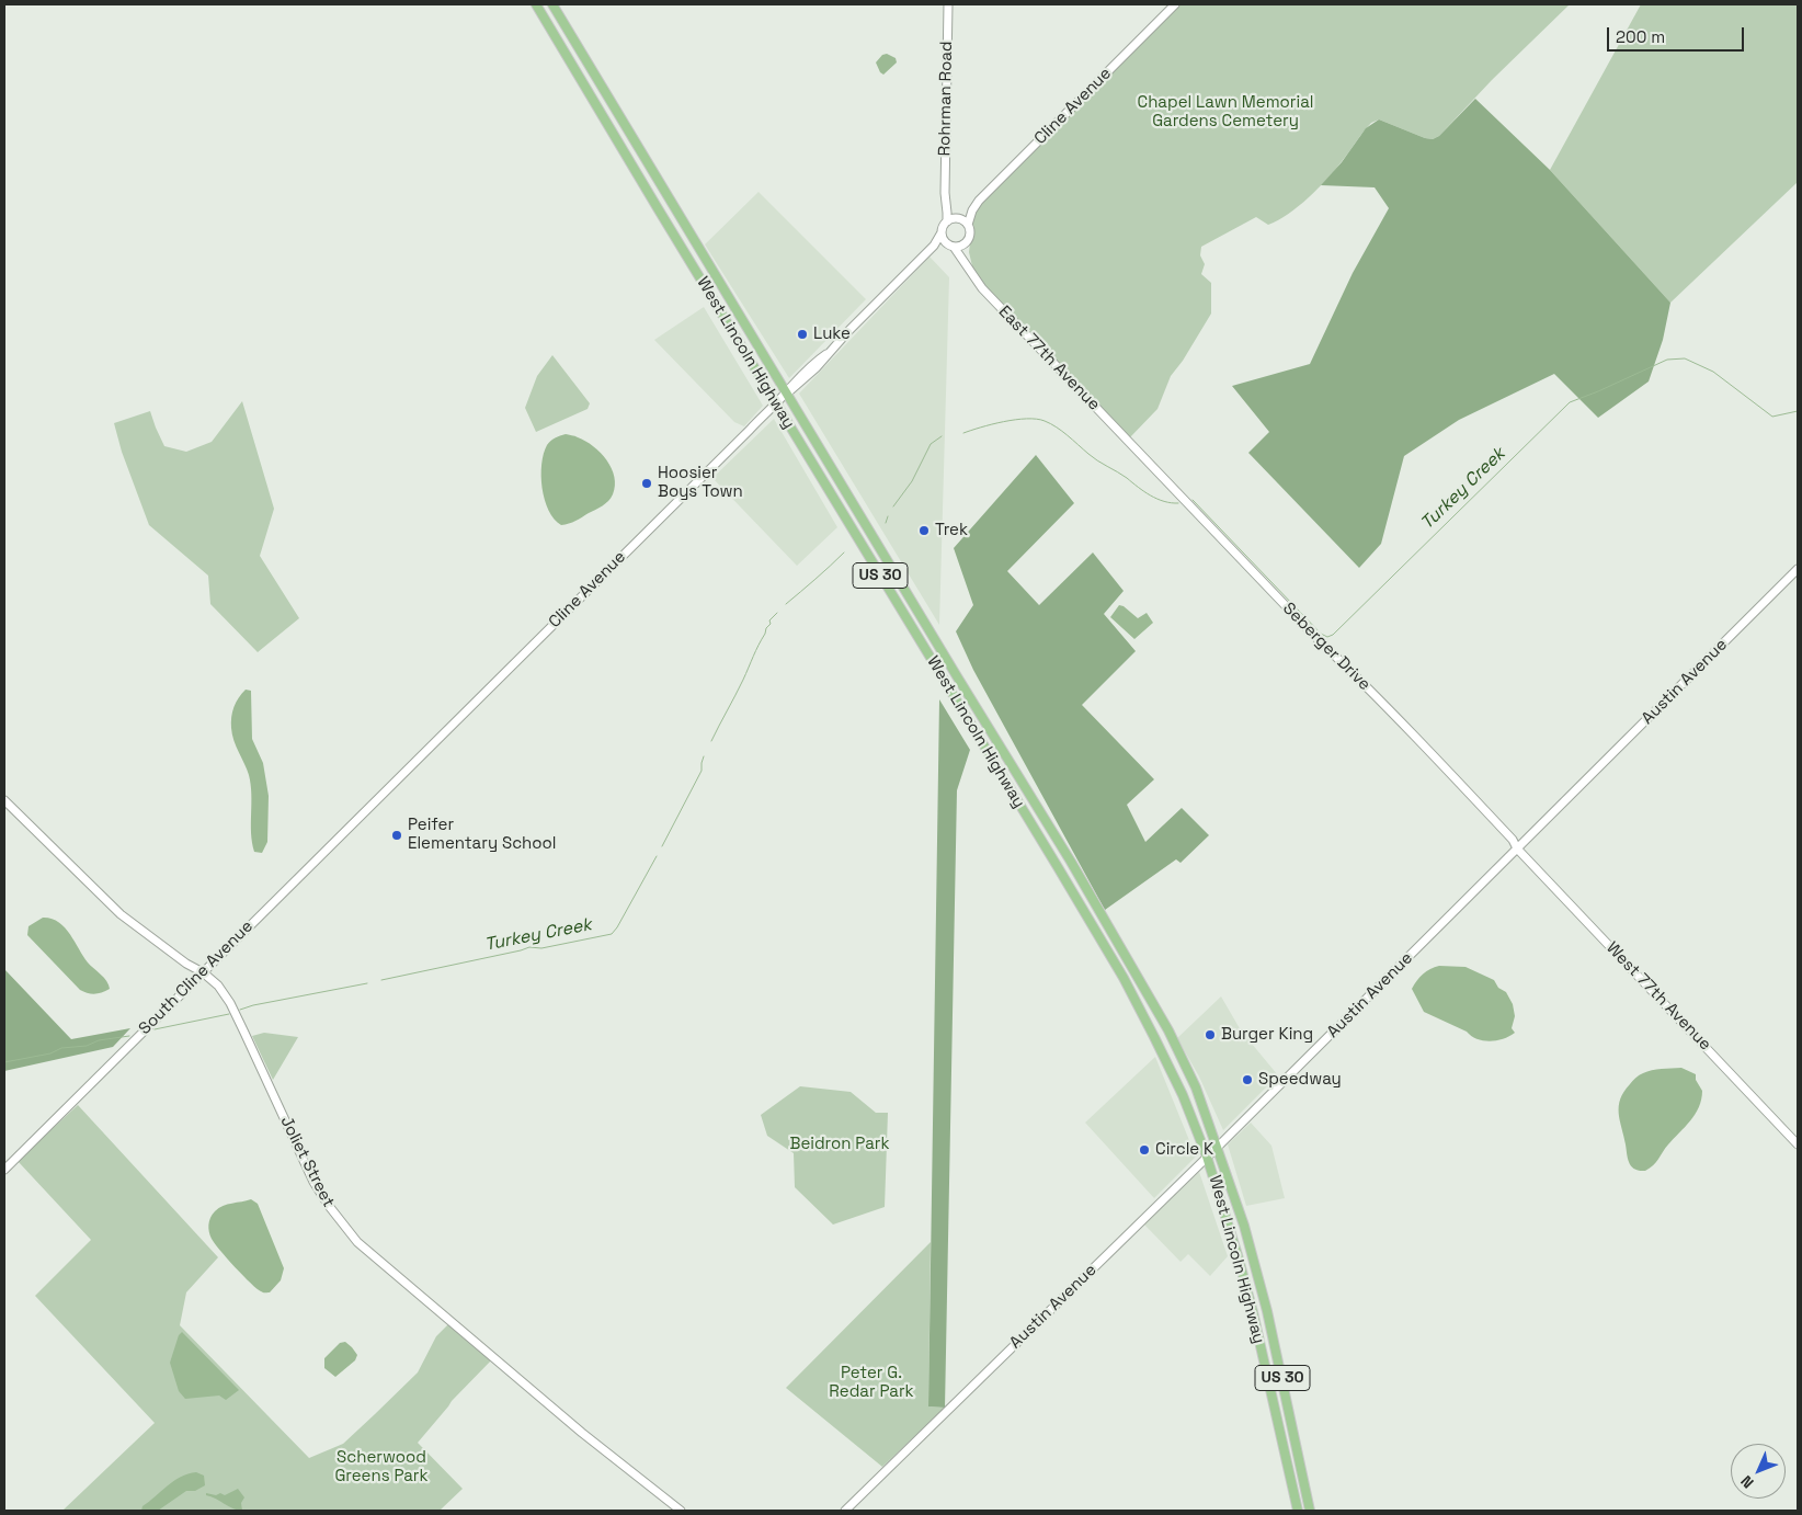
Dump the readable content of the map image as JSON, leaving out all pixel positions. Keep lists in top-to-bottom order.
{
  "streets": {
    "main road": ["West Lincoln Highway", "US 30"],
    "street": [
      "Rohrman Road",
      "Cline Avenue",
      "East 77th Avenue",
      "Seberger Drive",
      "Austin Avenue",
      "South Cline Avenue",
      "West 77th Avenue",
      "Joliet Street"
    ]
  },
  "crossings": [
    ["Rohrman Road", "Cline Avenue"],
    ["Rohrman Road", "East 77th Avenue"],
    ["Cline Avenue", "West Lincoln Highway"],
    ["Cline Avenue", "East 77th Avenue"],
    ["Cline Avenue", "South Cline Avenue"],
    ["West Lincoln Highway", "Austin Avenue"],
    ["East 77th Avenue", "Seberger Drive"],
    ["Seberger Drive", "Austin Avenue"],
    ["Seberger Drive", "West 77th Avenue"],
    ["Austin Avenue", "West 77th Avenue"],
    ["South Cline Avenue", "Joliet Street"]
  ],
  "water": ["Turkey Creek"],
  "parks": [
    "Chapel Lawn Memorial Gardens Cemetery",
    "Beidron Park",
    "Peter G. Redar Park",
    "Scherwood Greens Park"
  ],
  "places": [
    "Luke",
    "Hoosier Boys Town",
    "Trek",
    "Peifer Elementary School",
    "Burger King",
    "Speedway",
    "Circle K"
  ],
  "scale_bar": "200 m",
  "north": "bottom left"
}
